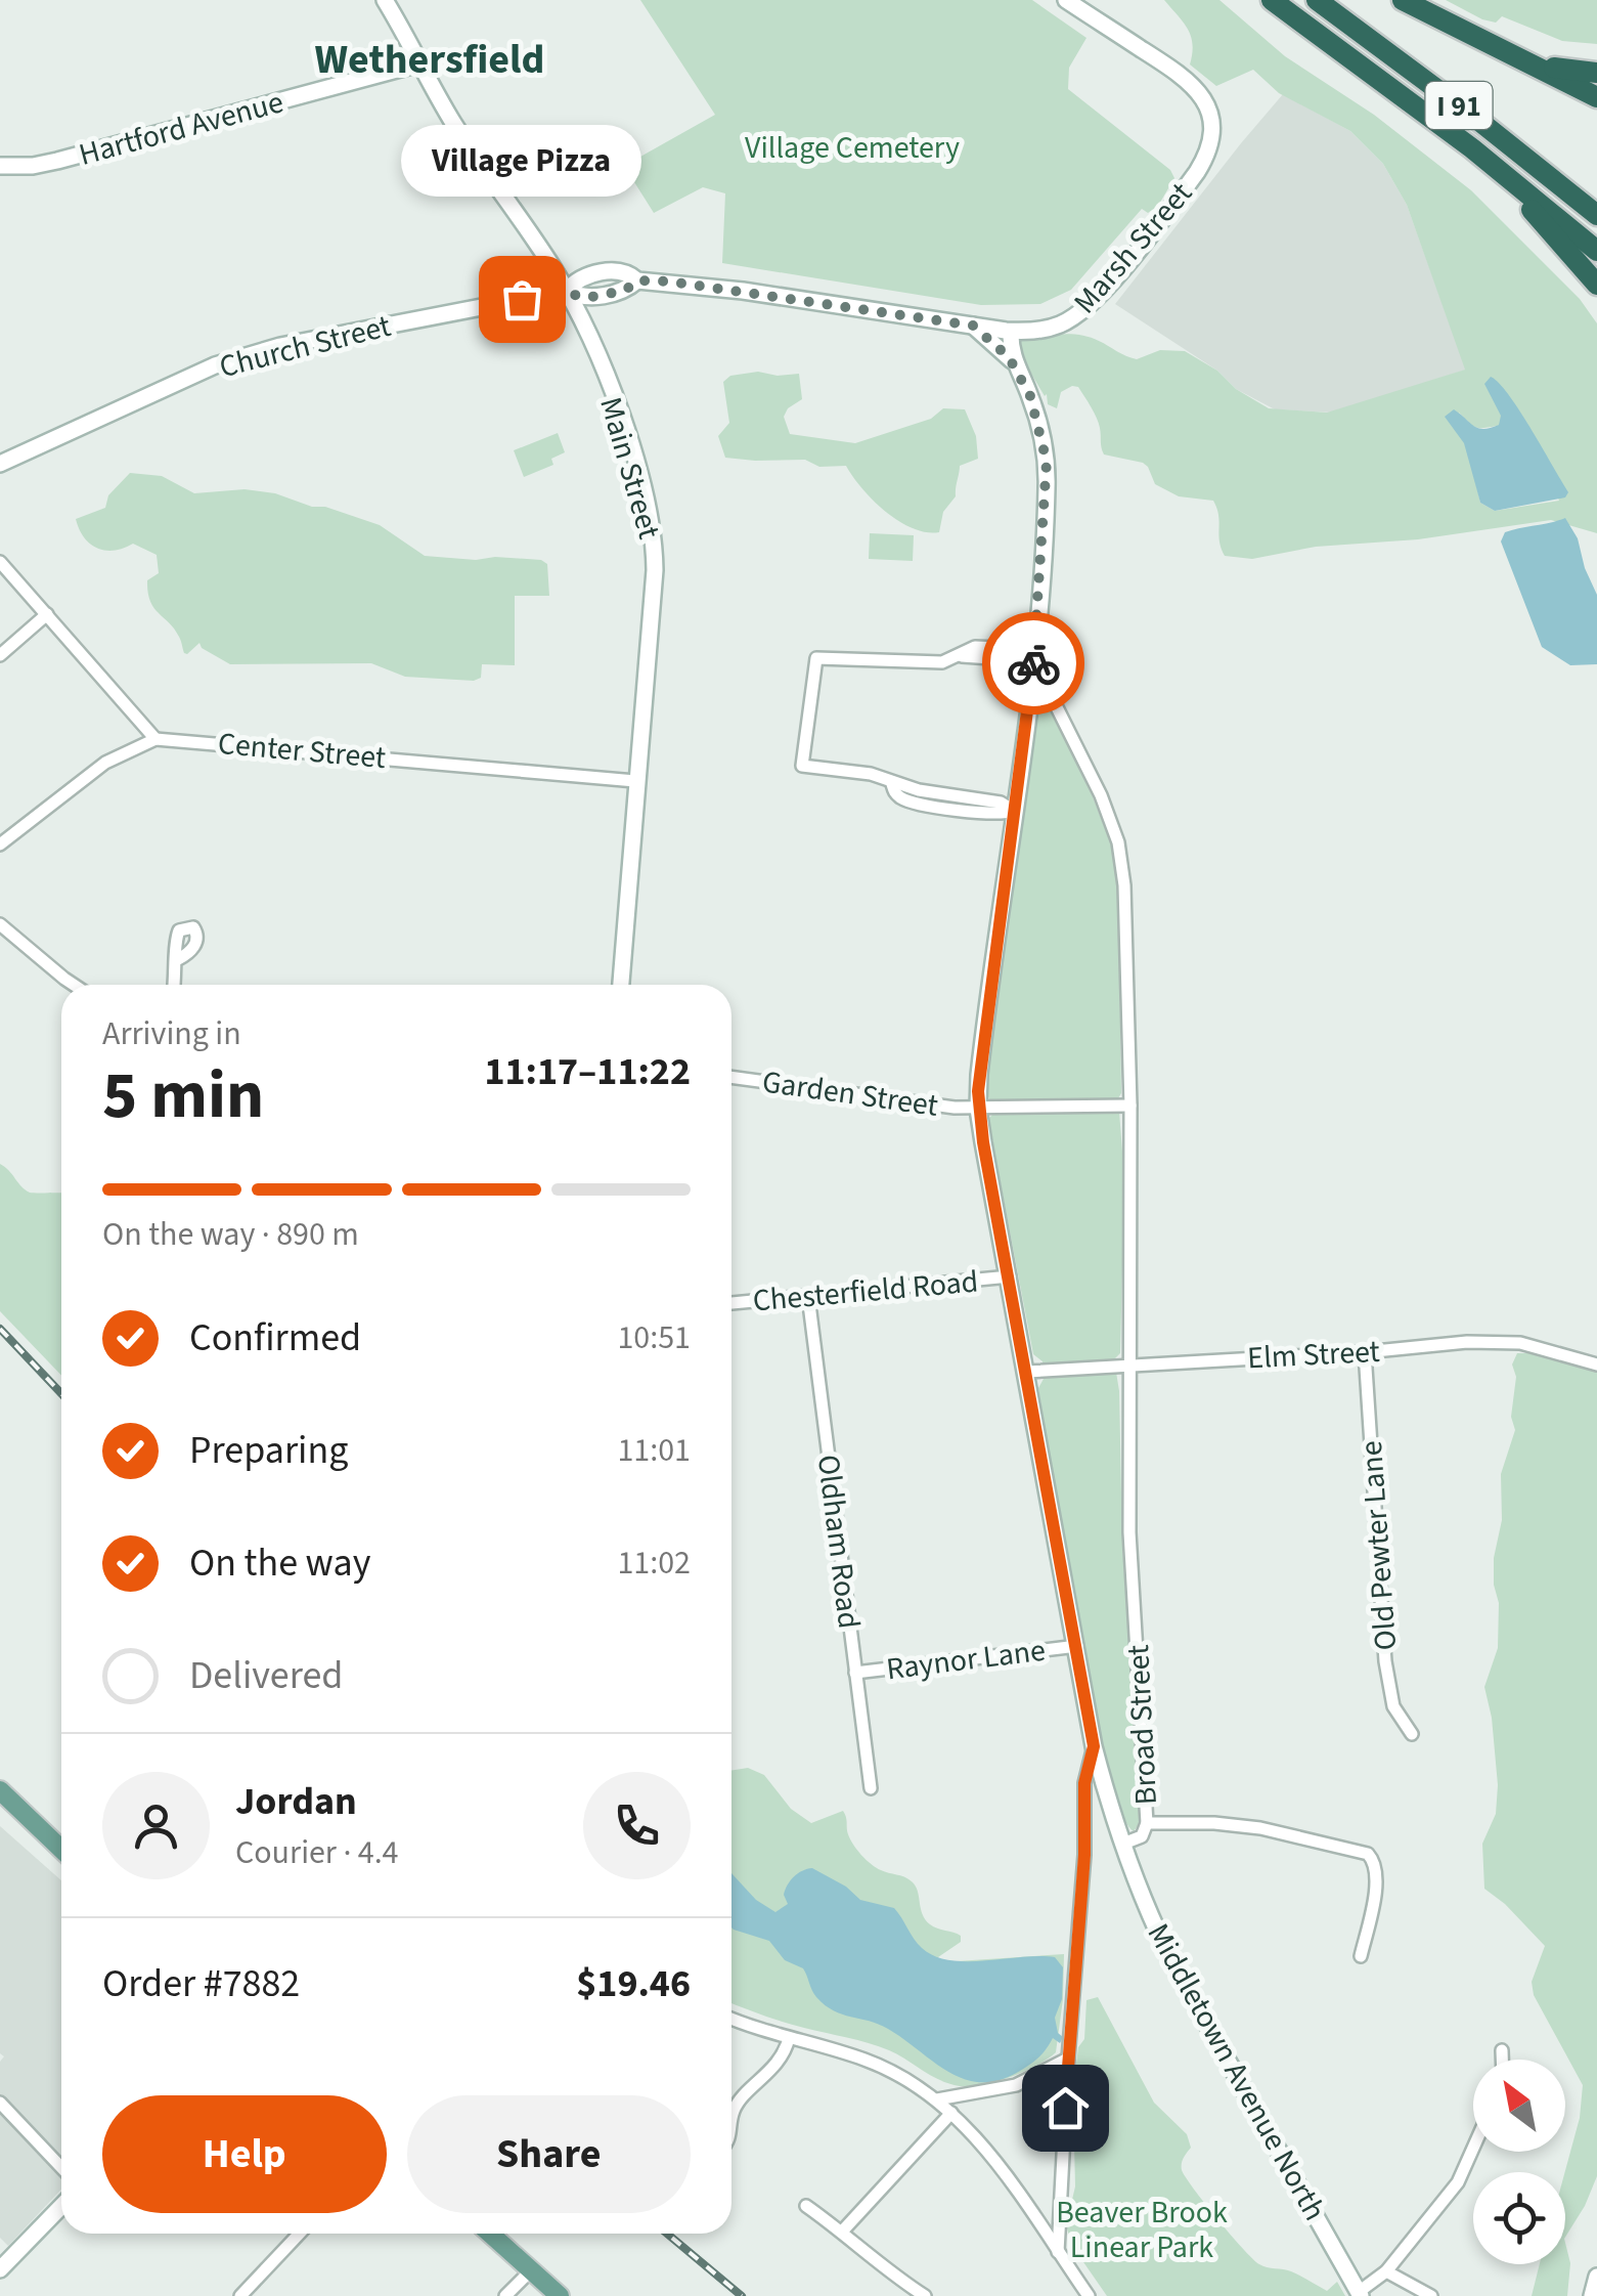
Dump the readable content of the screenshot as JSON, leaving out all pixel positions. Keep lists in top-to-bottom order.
{
  "streets": {
    "highway": ["I 91"],
    "street": [
      "Hartford Avenue",
      "Marsh Street",
      "Church Street",
      "Main Street",
      "Center Street",
      "Garden Street",
      "Chesterfield Road",
      "Elm Street",
      "Oldham Road",
      "Old Pewter Lane",
      "Raynor Lane",
      "Broad Street",
      "Middletown Avenue North"
    ]
  },
  "crossings": [
    ["Hartford Avenue", "Main Street"],
    ["Marsh Street", "Church Street"],
    ["Marsh Street", "Main Street"],
    ["Marsh Street", "Broad Street"],
    ["Church Street", "Main Street"],
    ["Main Street", "Center Street"],
    ["Garden Street", "Broad Street"],
    ["Chesterfield Road", "Oldham Road"],
    ["Chesterfield Road", "Broad Street"],
    ["Elm Street", "Old Pewter Lane"],
    ["Elm Street", "Broad Street"],
    ["Oldham Road", "Raynor Lane"],
    ["Raynor Lane", "Broad Street"],
    ["Broad Street", "Middletown Avenue North"]
  ],
  "districts": ["Wethersfield"],
  "parks": ["Village Cemetery", "Beaver Brook Linear Park"],
  "places": ["Village Pizza"],
  "north": "top left",
  "page": {
    "bubble": "Village Pizza",
    "heading": ["5 min", "Arriving in", "11:17–11:22"],
    "panel": [
      "Jordan",
      "Courier · 4.4",
      "Order #7882",
      "$19.46"
    ],
    "bar": "On the way · 890 m",
    "list": [
      ["Confirmed", "10:51"],
      ["Preparing", "11:01"],
      ["On the way", "11:02"],
      "Delivered"
    ],
    "buttons": ["Help", "Share"]
  }
}
